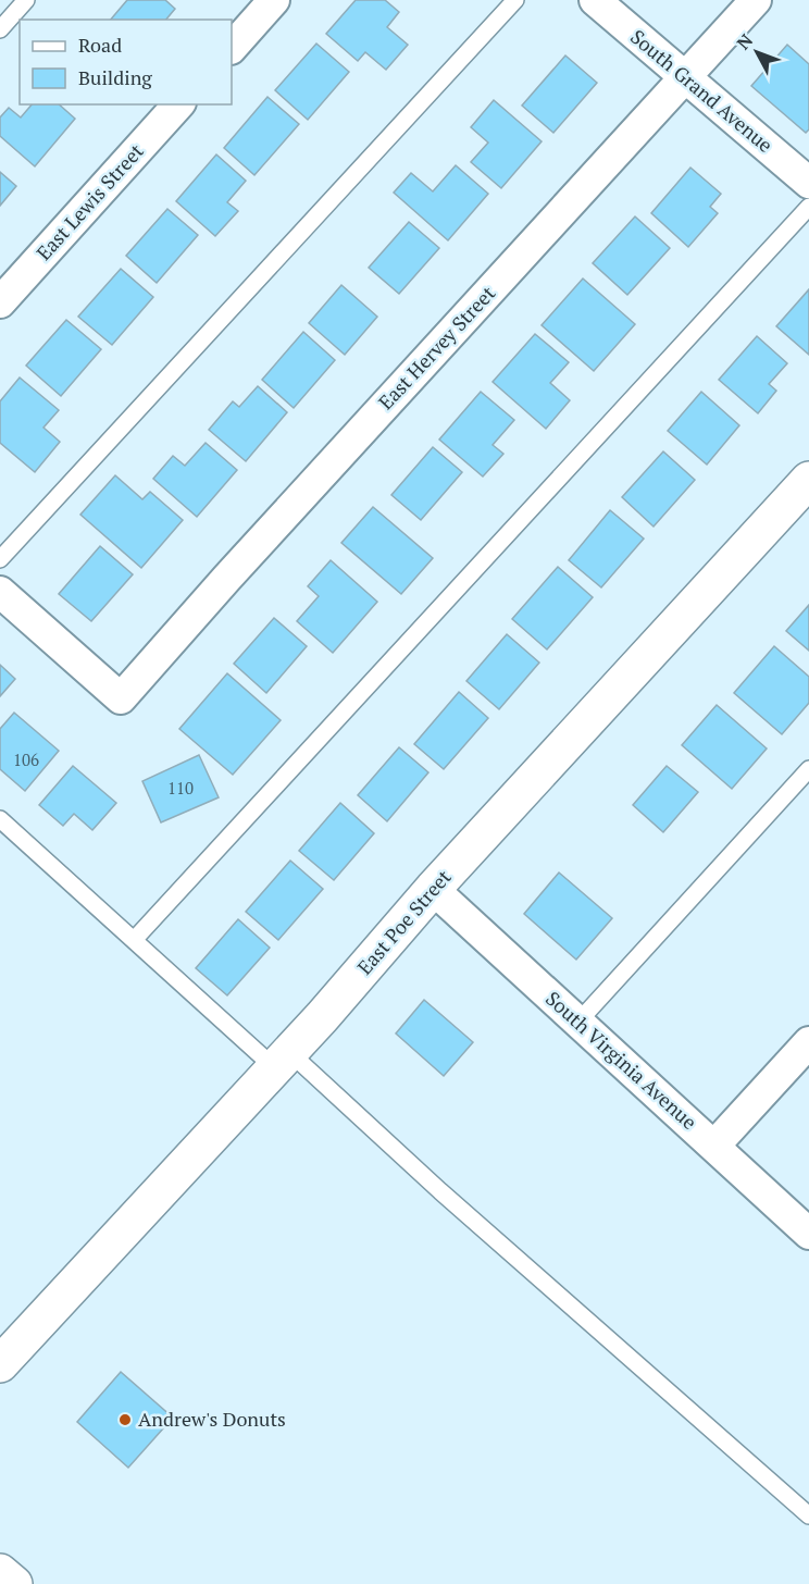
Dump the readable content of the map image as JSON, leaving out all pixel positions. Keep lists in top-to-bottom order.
{
  "streets": {
    "street": [
      "South Grand Avenue",
      "East Lewis Street",
      "East Hervey Street",
      "East Poe Street",
      "South Virginia Avenue"
    ]
  },
  "crossings": [
    ["South Grand Avenue", "East Hervey Street"],
    ["East Poe Street", "South Virginia Avenue"]
  ],
  "places": ["Andrew's Donuts"],
  "house_numbers": ["106", "110"],
  "legend": ["Road", "Building"],
  "north": "top left"
}
